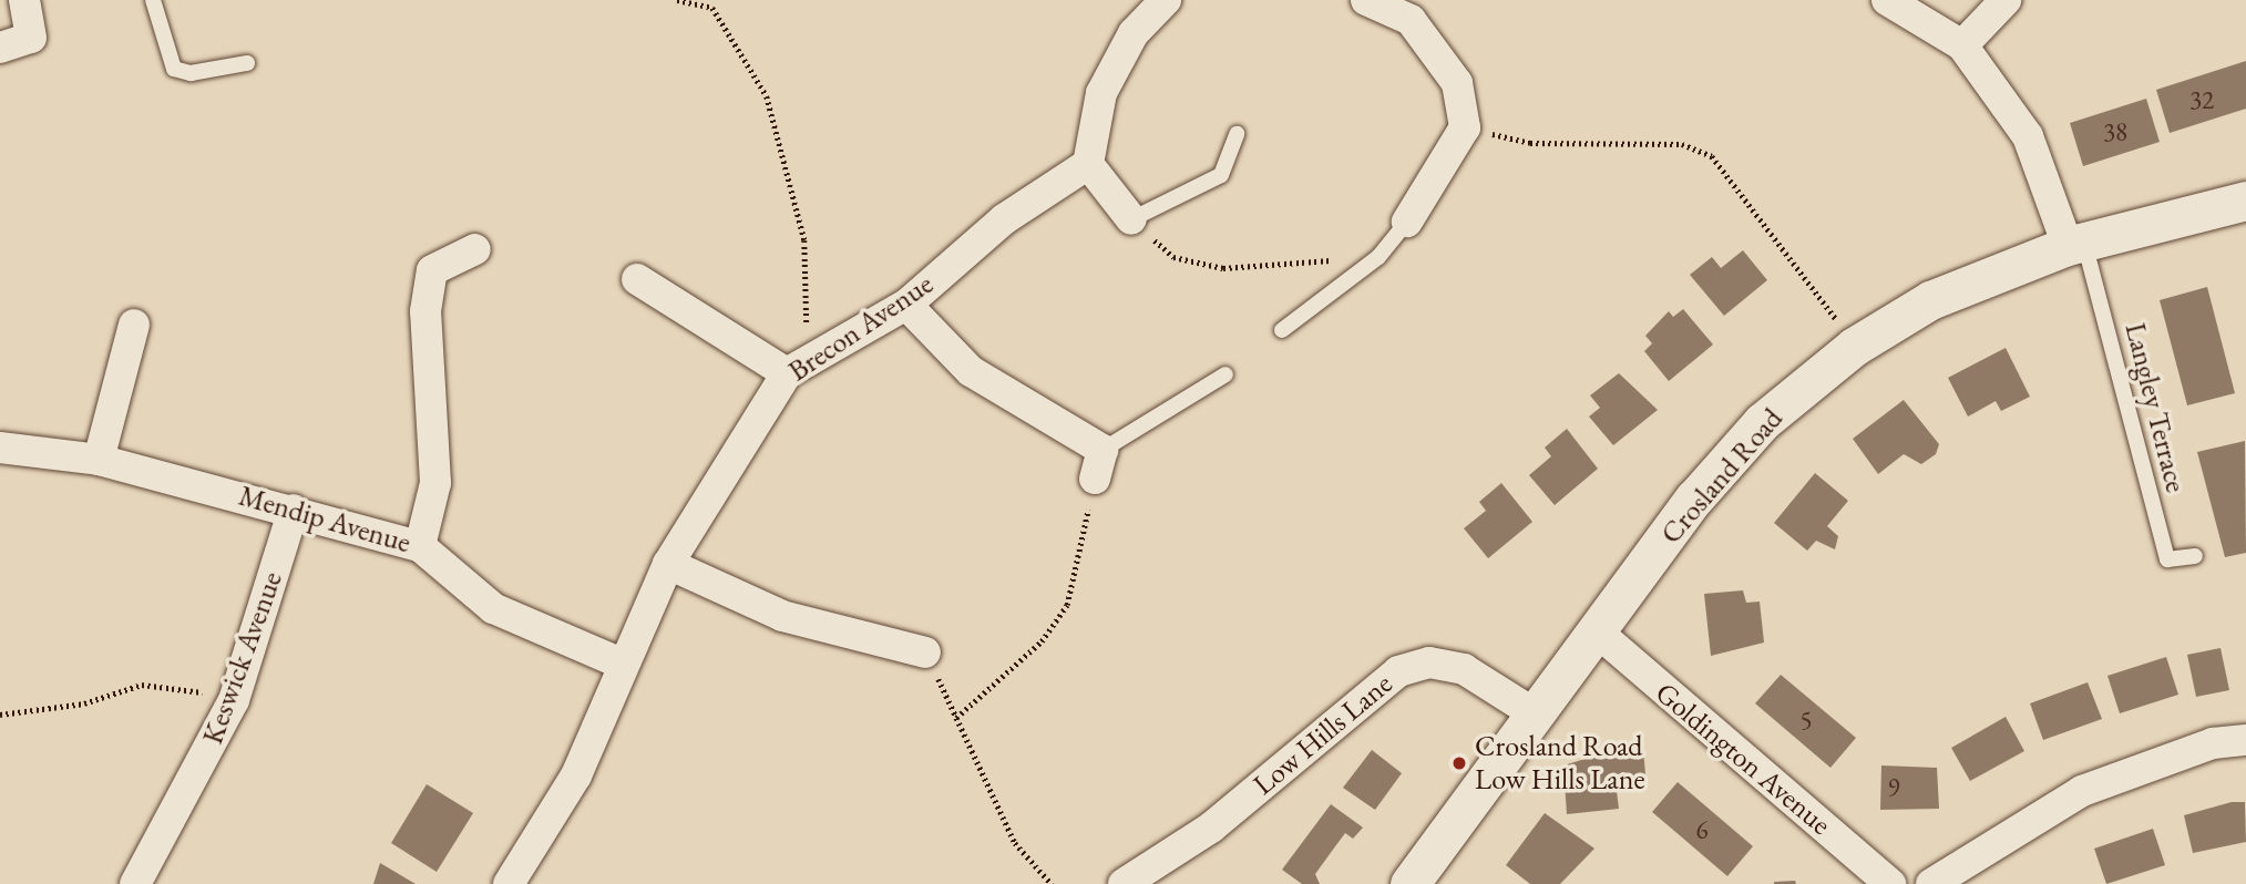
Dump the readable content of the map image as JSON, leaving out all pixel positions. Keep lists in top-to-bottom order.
{
  "streets": {
    "street": [
      "Brecon Avenue",
      "Crosland Road",
      "Mendip Avenue",
      "Keswick Avenue",
      "Low Hills Lane",
      "Goldington Avenue"
    ],
    "lane": ["Langley Terrace"]
  },
  "crossings": [
    ["Brecon Avenue", "Mendip Avenue"],
    ["Langley Terrace", "Crosland Road"],
    ["Crosland Road", "Low Hills Lane"],
    ["Crosland Road", "Goldington Avenue"],
    ["Mendip Avenue", "Keswick Avenue"]
  ],
  "places": ["Crosland Road Low Hills Lane"],
  "house_numbers": [
    "32",
    "38",
    "5",
    "9",
    "6"
  ]
}
